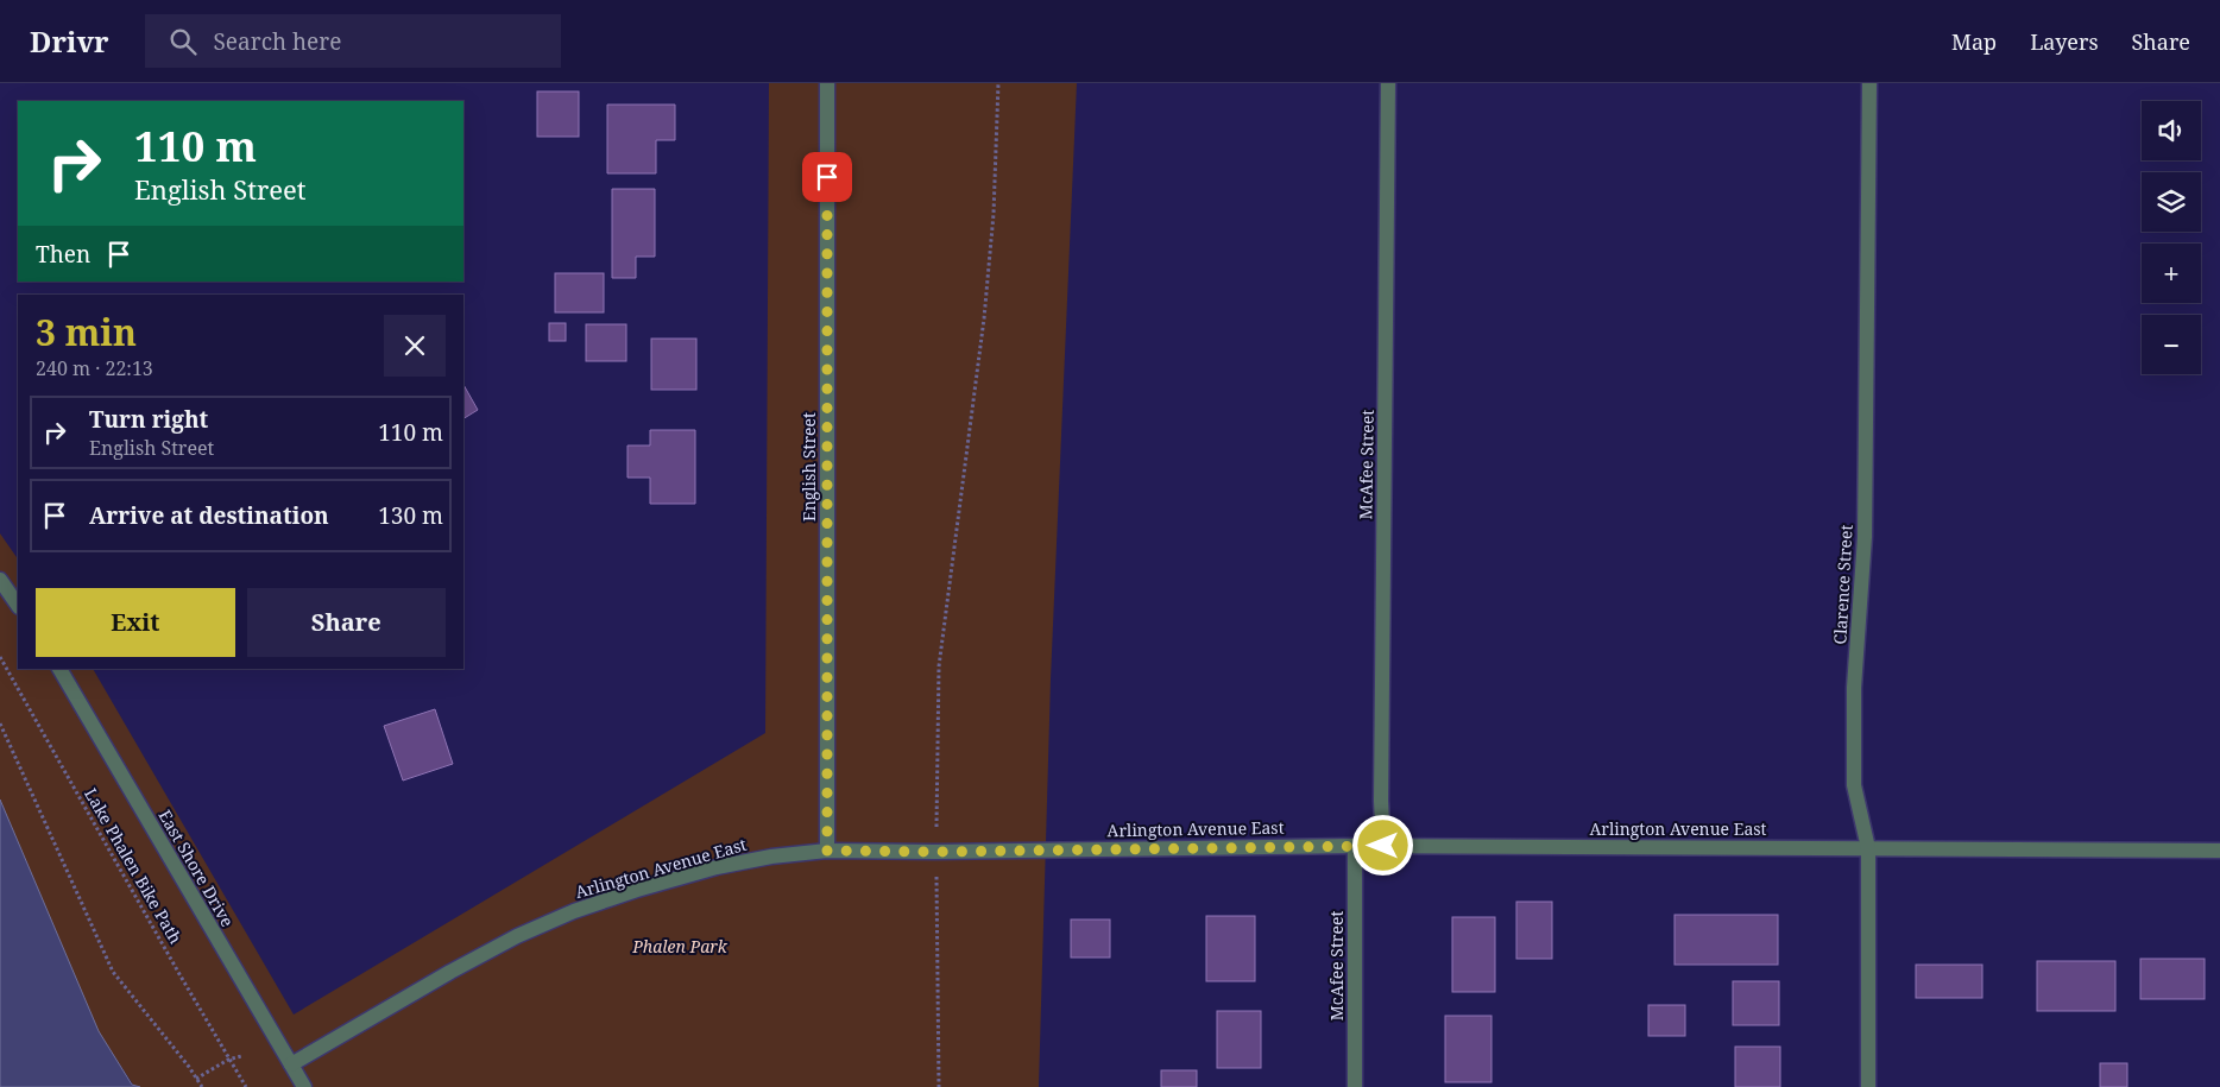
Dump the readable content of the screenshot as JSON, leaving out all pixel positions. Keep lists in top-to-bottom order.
{
  "streets": {
    "street": [
      "McAfee Street",
      "English Street",
      "Clarence Street",
      "Arlington Avenue East",
      "East Shore Drive"
    ],
    "path": ["Lake Phalen Bike Path"]
  },
  "crossings": [
    ["McAfee Street", "Arlington Avenue East"],
    ["English Street", "Arlington Avenue East"],
    ["Clarence Street", "Arlington Avenue East"],
    ["Arlington Avenue East", "East Shore Drive"]
  ],
  "parks": ["Phalen Park"],
  "page": {
    "header": "Drivr",
    "search": "Search here",
    "nav": ["Map", "Layers", "Share"],
    "map_buttons": ["+", "−"],
    "turn": ["110 m", "English Street"],
    "then": "Then",
    "heading": ["3 min", "240 m · 22:13"],
    "list": [
      {
        "name": "Turn right",
        "note": "English Street",
        "value": "110 m"
      },
      {
        "name": "Arrive at destination",
        "value": "130 m"
      }
    ],
    "buttons": ["Exit", "Share"]
  }
}
